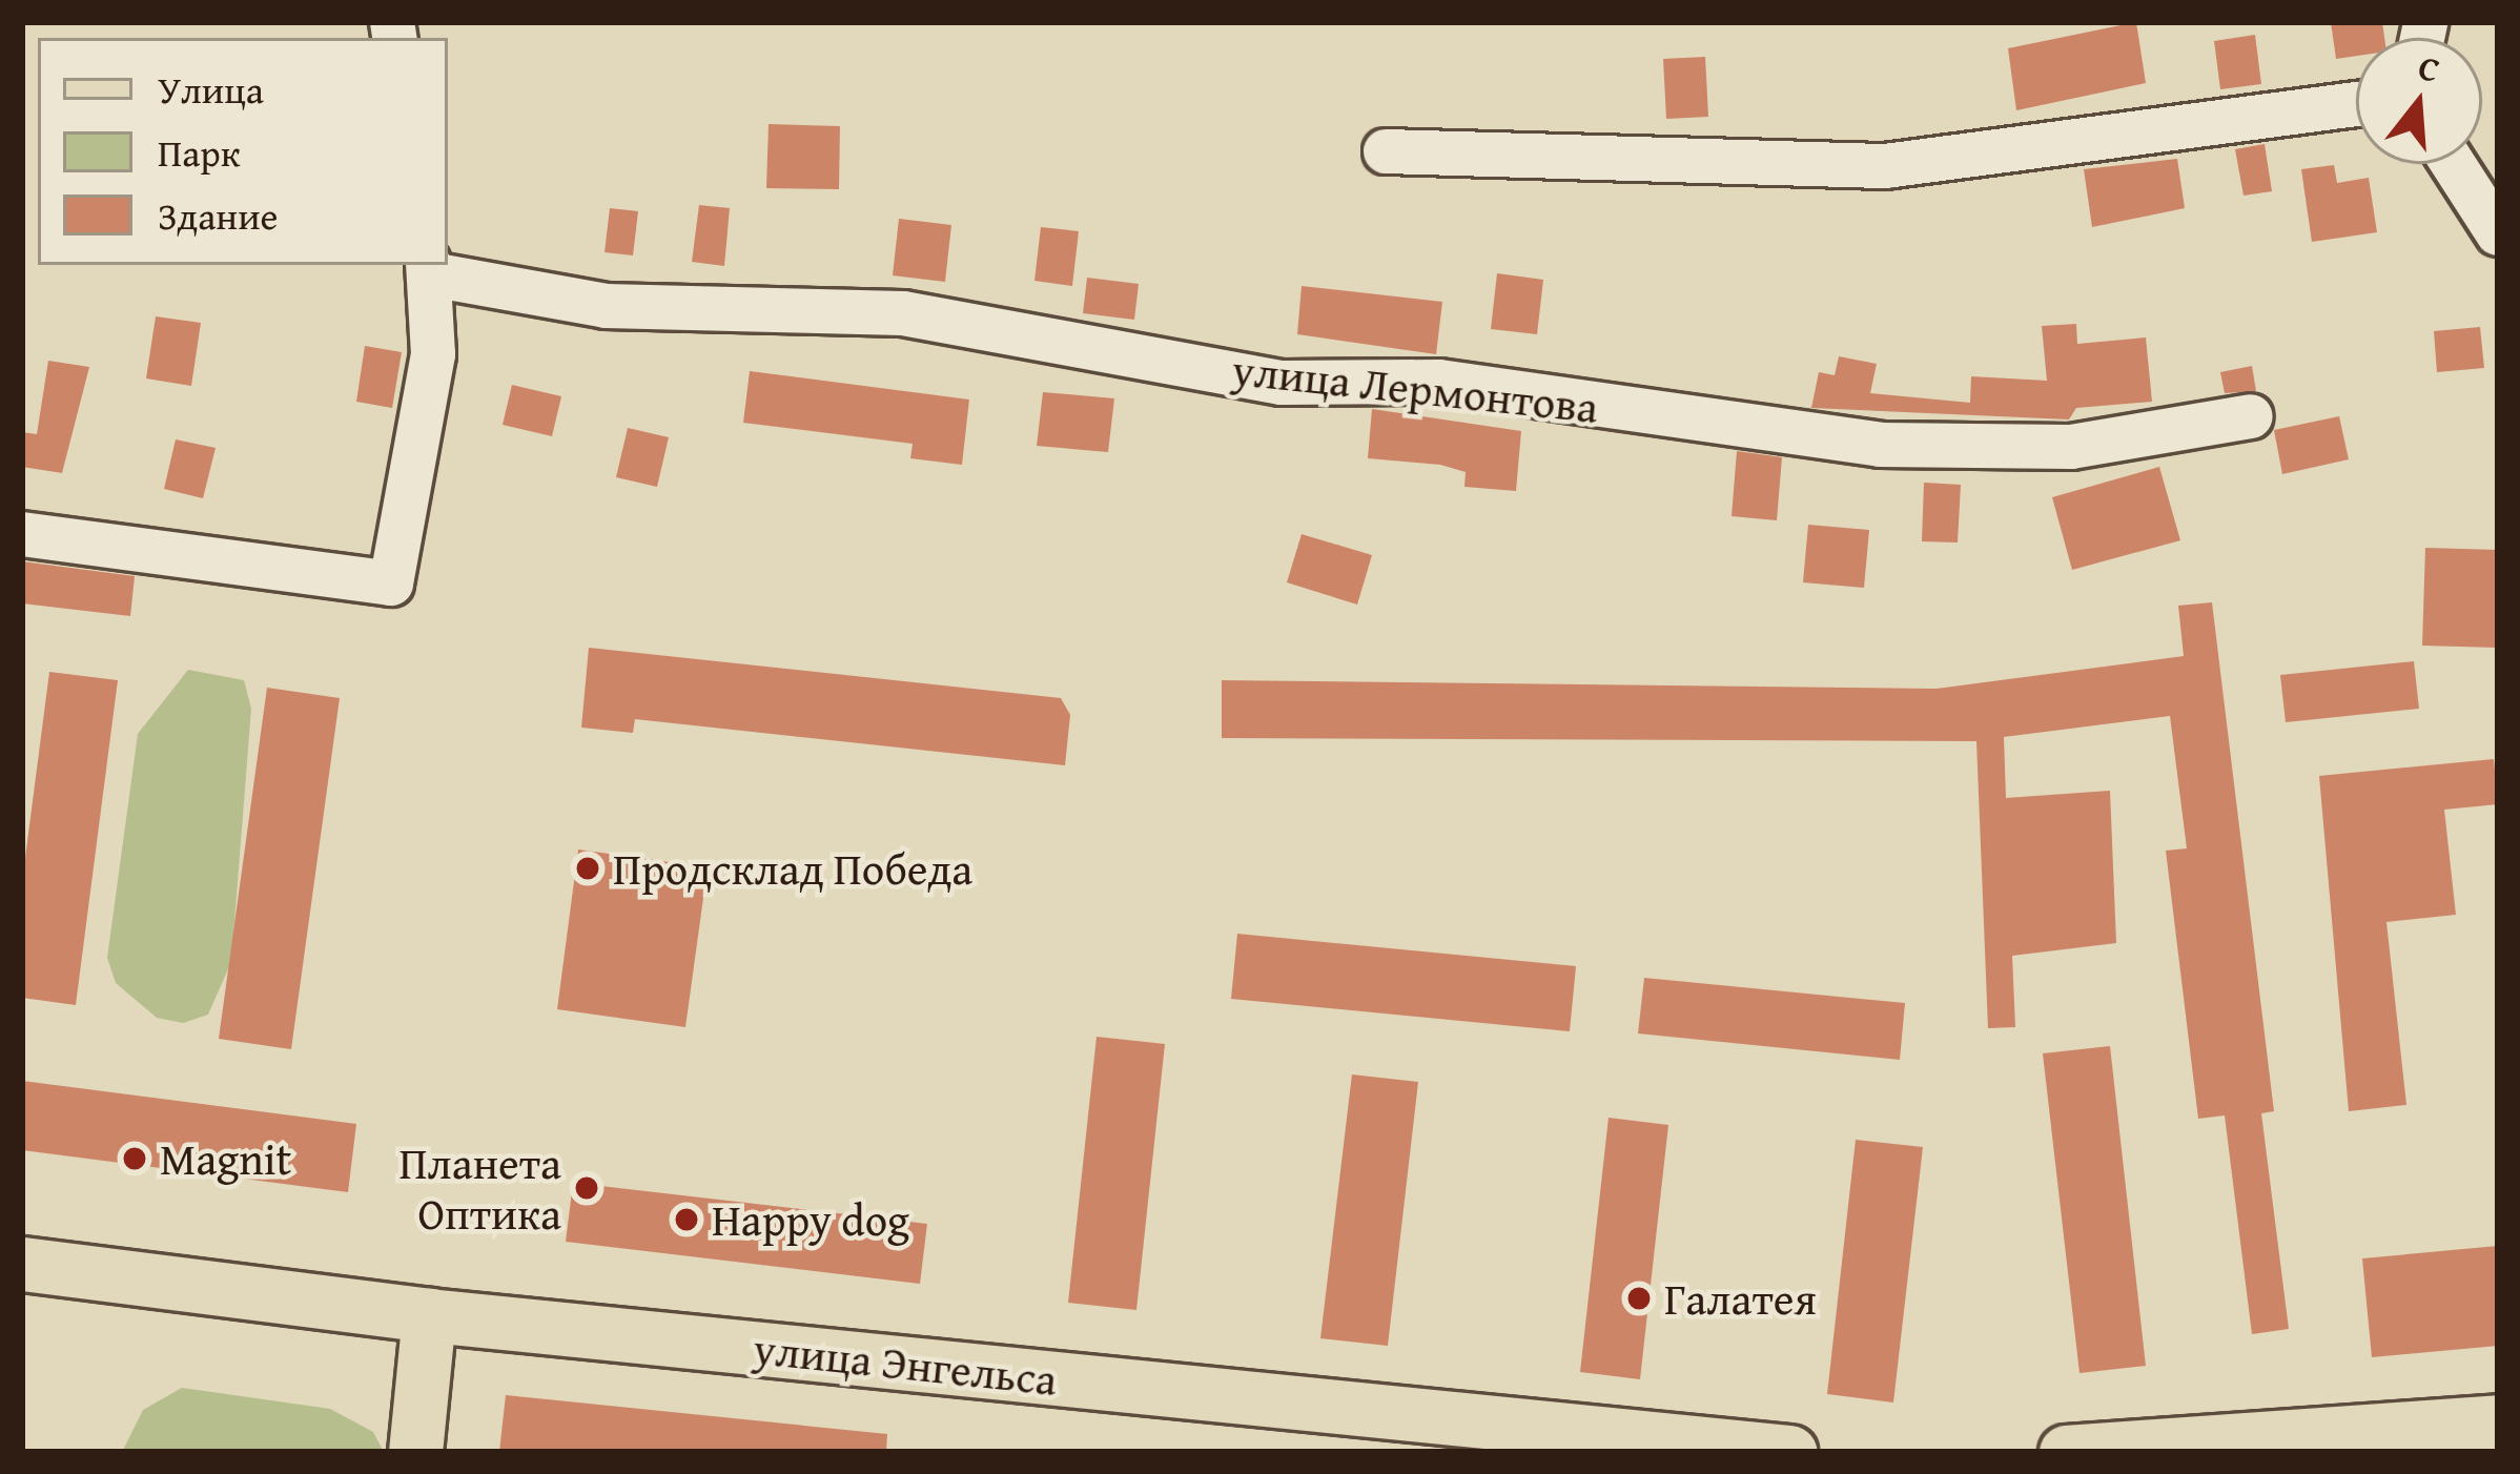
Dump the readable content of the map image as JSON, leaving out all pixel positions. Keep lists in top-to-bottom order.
{
  "streets": {
    "main road": ["улица Энгельса"],
    "street": ["улица Лермонтова"]
  },
  "places": [
    "Продсклад Победа",
    "Magnit",
    "Планета Оптика",
    "Happy dog",
    "Галатея"
  ],
  "legend": ["Улица", "Парк", "Здание"],
  "north": "top"
}
